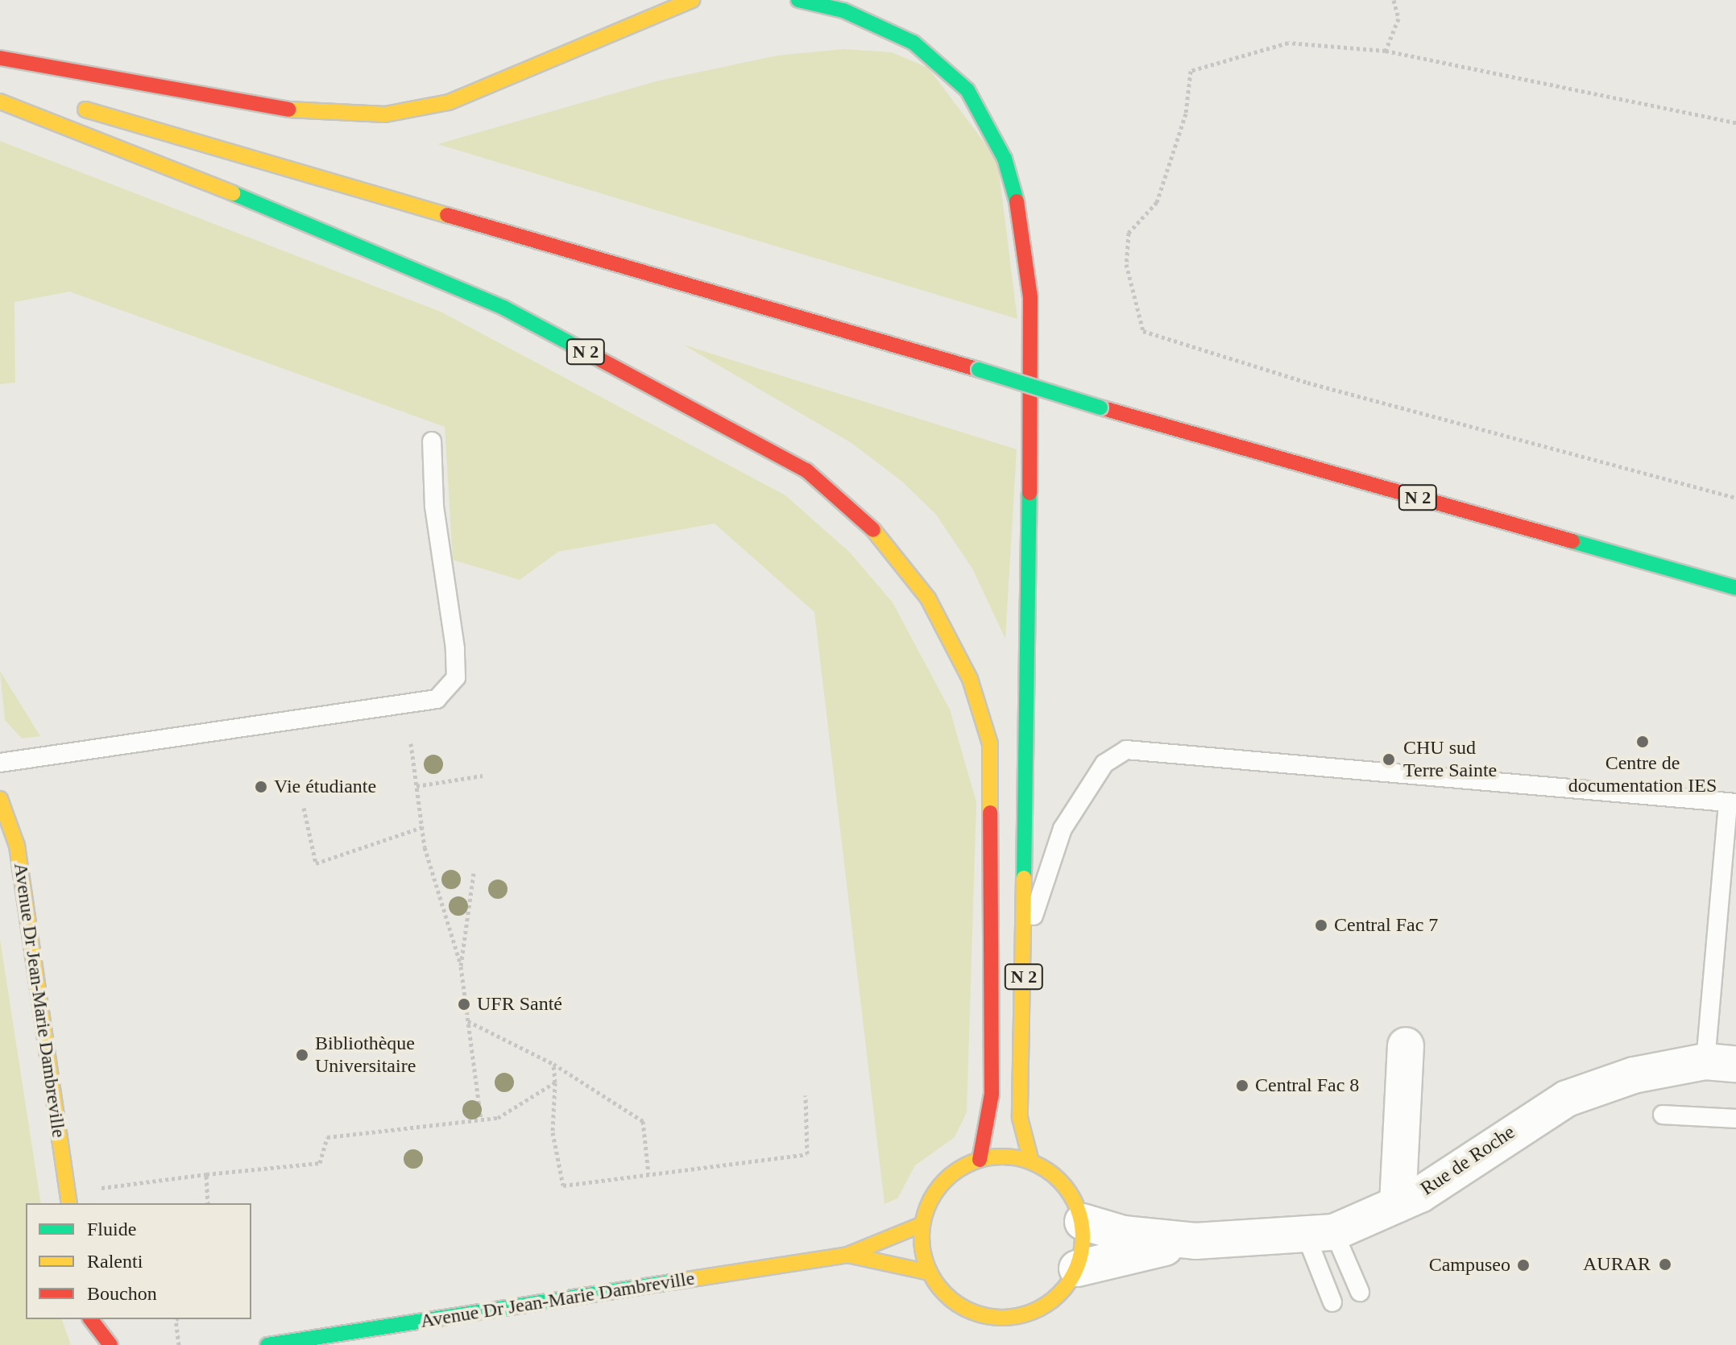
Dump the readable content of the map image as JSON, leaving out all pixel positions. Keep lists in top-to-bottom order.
{
  "streets": {
    "main road": ["N 2", "Avenue Dr Jean-Marie Dambreville"],
    "street": ["Rue de Roche"]
  },
  "crossings": [
    ["N 2", "Avenue Dr Jean-Marie Dambreville"],
    ["N 2", "Rue de Roche"],
    ["Avenue Dr Jean-Marie Dambreville", "Rue de Roche"]
  ],
  "places": [
    "Centre de documentation IES",
    "CHU sud Terre Sainte",
    "Vie étudiante",
    "Central Fac 7",
    "UFR Santé",
    "Bibliothèque Universitaire",
    "Central Fac 8",
    "AURAR",
    "Campuseo"
  ],
  "legend": ["Fluide", "Ralenti", "Bouchon"]
}
